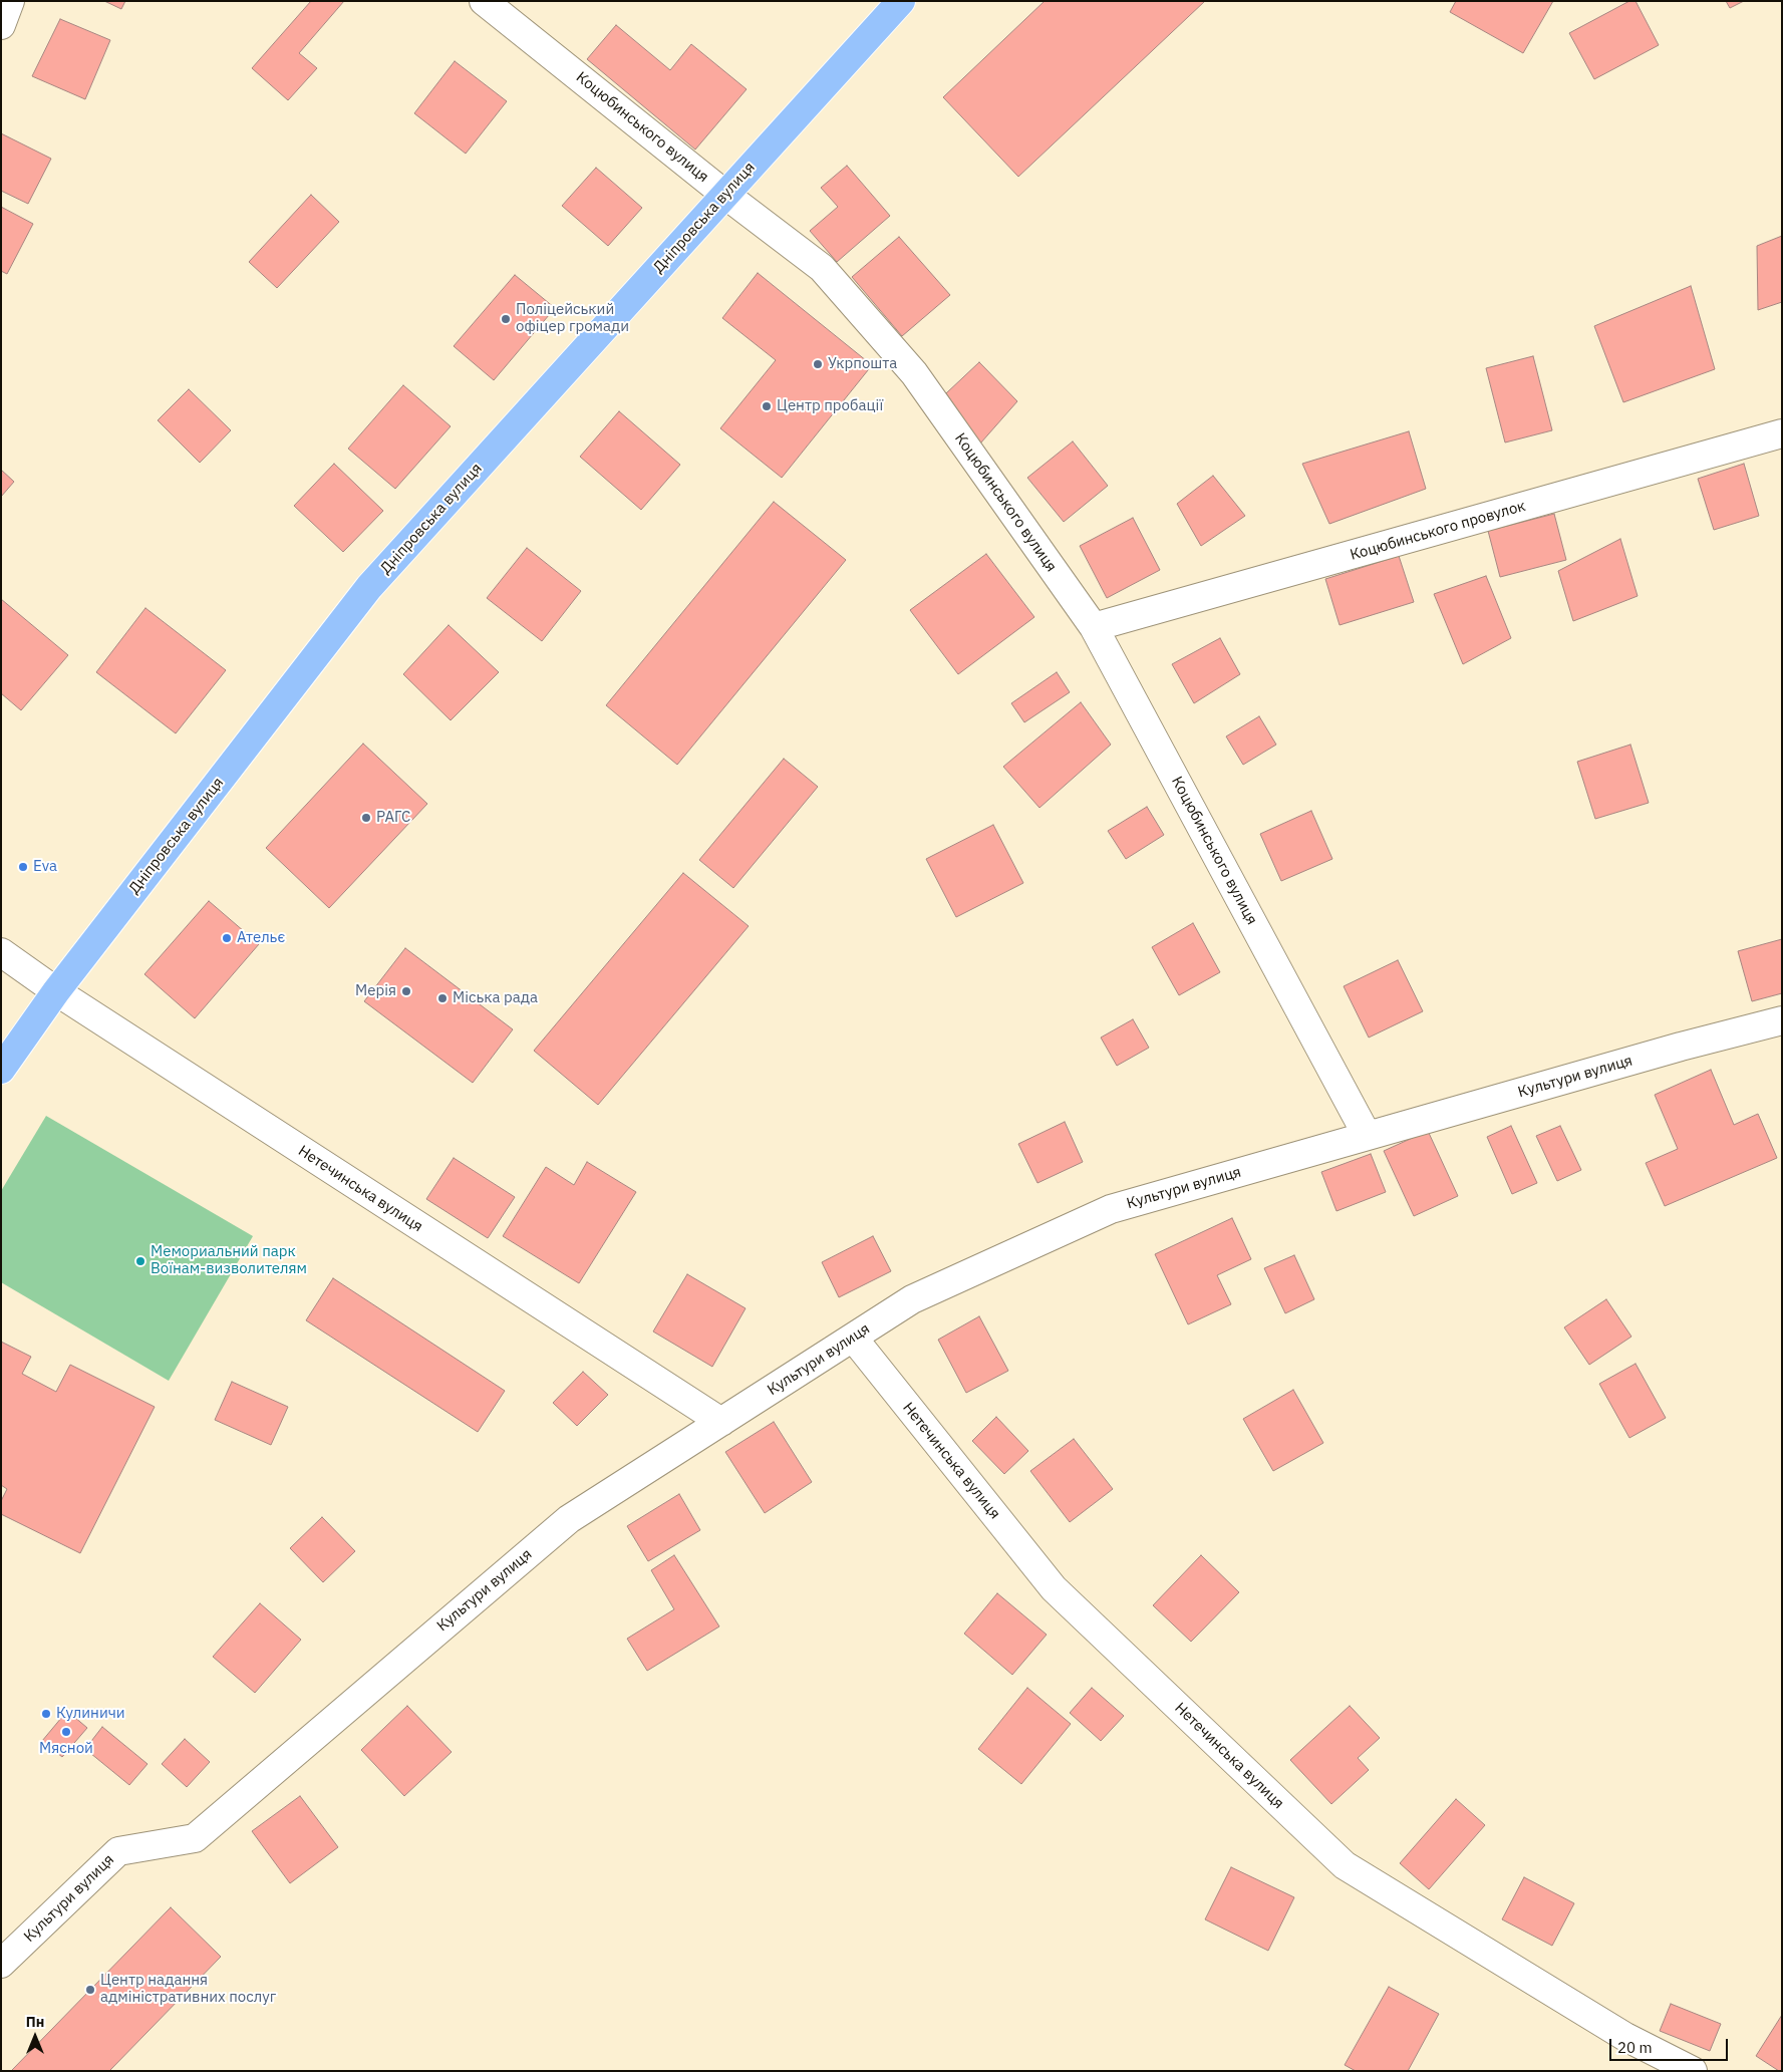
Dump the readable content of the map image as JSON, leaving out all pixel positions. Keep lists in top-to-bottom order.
{
  "streets": {
    "highway": ["Дніпровська вулиця"],
    "street": [
      "Коцюбинського вулиця",
      "Коцюбинського провулок",
      "Культури вулиця",
      "Нетечинська вулиця"
    ]
  },
  "crossings": [
    ["Коцюбинського вулиця", "Дніпровська вулиця"],
    ["Коцюбинського вулиця", "Коцюбинського провулок"],
    ["Коцюбинського вулиця", "Культури вулиця"],
    ["Дніпровська вулиця", "Нетечинська вулиця"],
    ["Культури вулиця", "Нетечинська вулиця"]
  ],
  "places": [
    "Поліцейський офіцер громади",
    "Укрпошта",
    "Центр пробації",
    "РАГС",
    "Eva",
    "Ательє",
    "Мерія",
    "Міська рада",
    "Мемориальний парк Воїнам-визволителям",
    "Кулиничи",
    "Мясной",
    "Центр надання адміністративних послуг"
  ],
  "scale_bar": "20 m",
  "north": "top"
}
